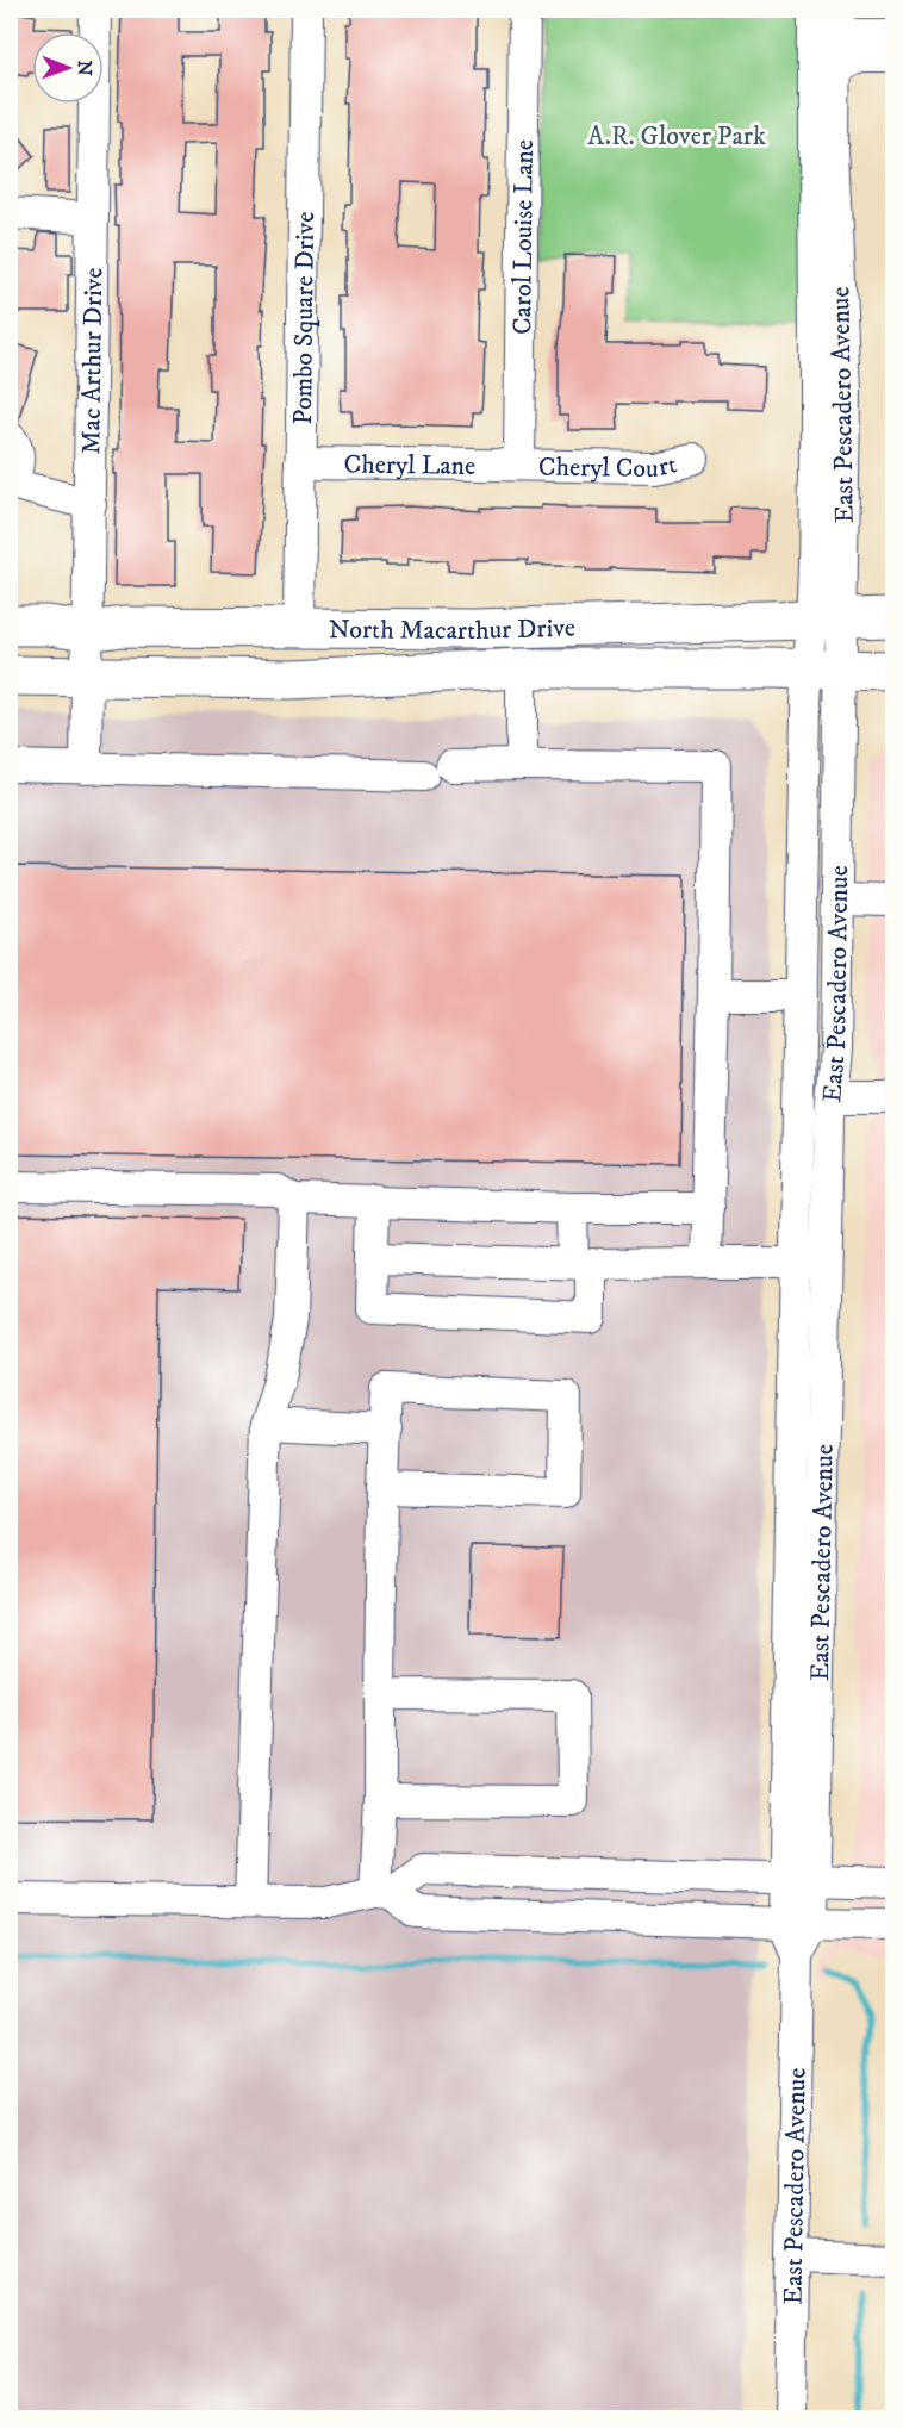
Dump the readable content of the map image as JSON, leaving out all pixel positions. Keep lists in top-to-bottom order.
{
  "streets": {
    "main road": ["North Macarthur Drive"],
    "street": [
      "Carol Louise Lane",
      "Pombo Square Drive",
      "Mac Arthur Drive",
      "East Pescadero Avenue",
      "Cheryl Court",
      "Cheryl Lane"
    ]
  },
  "crossings": [
    ["Carol Louise Lane", "Cheryl Court"],
    ["Carol Louise Lane", "Cheryl Lane"],
    ["Pombo Square Drive", "Cheryl Lane"],
    ["Pombo Square Drive", "North Macarthur Drive"],
    ["Mac Arthur Drive", "North Macarthur Drive"],
    ["East Pescadero Avenue", "North Macarthur Drive"],
    ["Cheryl Court", "Cheryl Lane"]
  ],
  "parks": ["A.R. Glover Park"],
  "north": "right"
}
